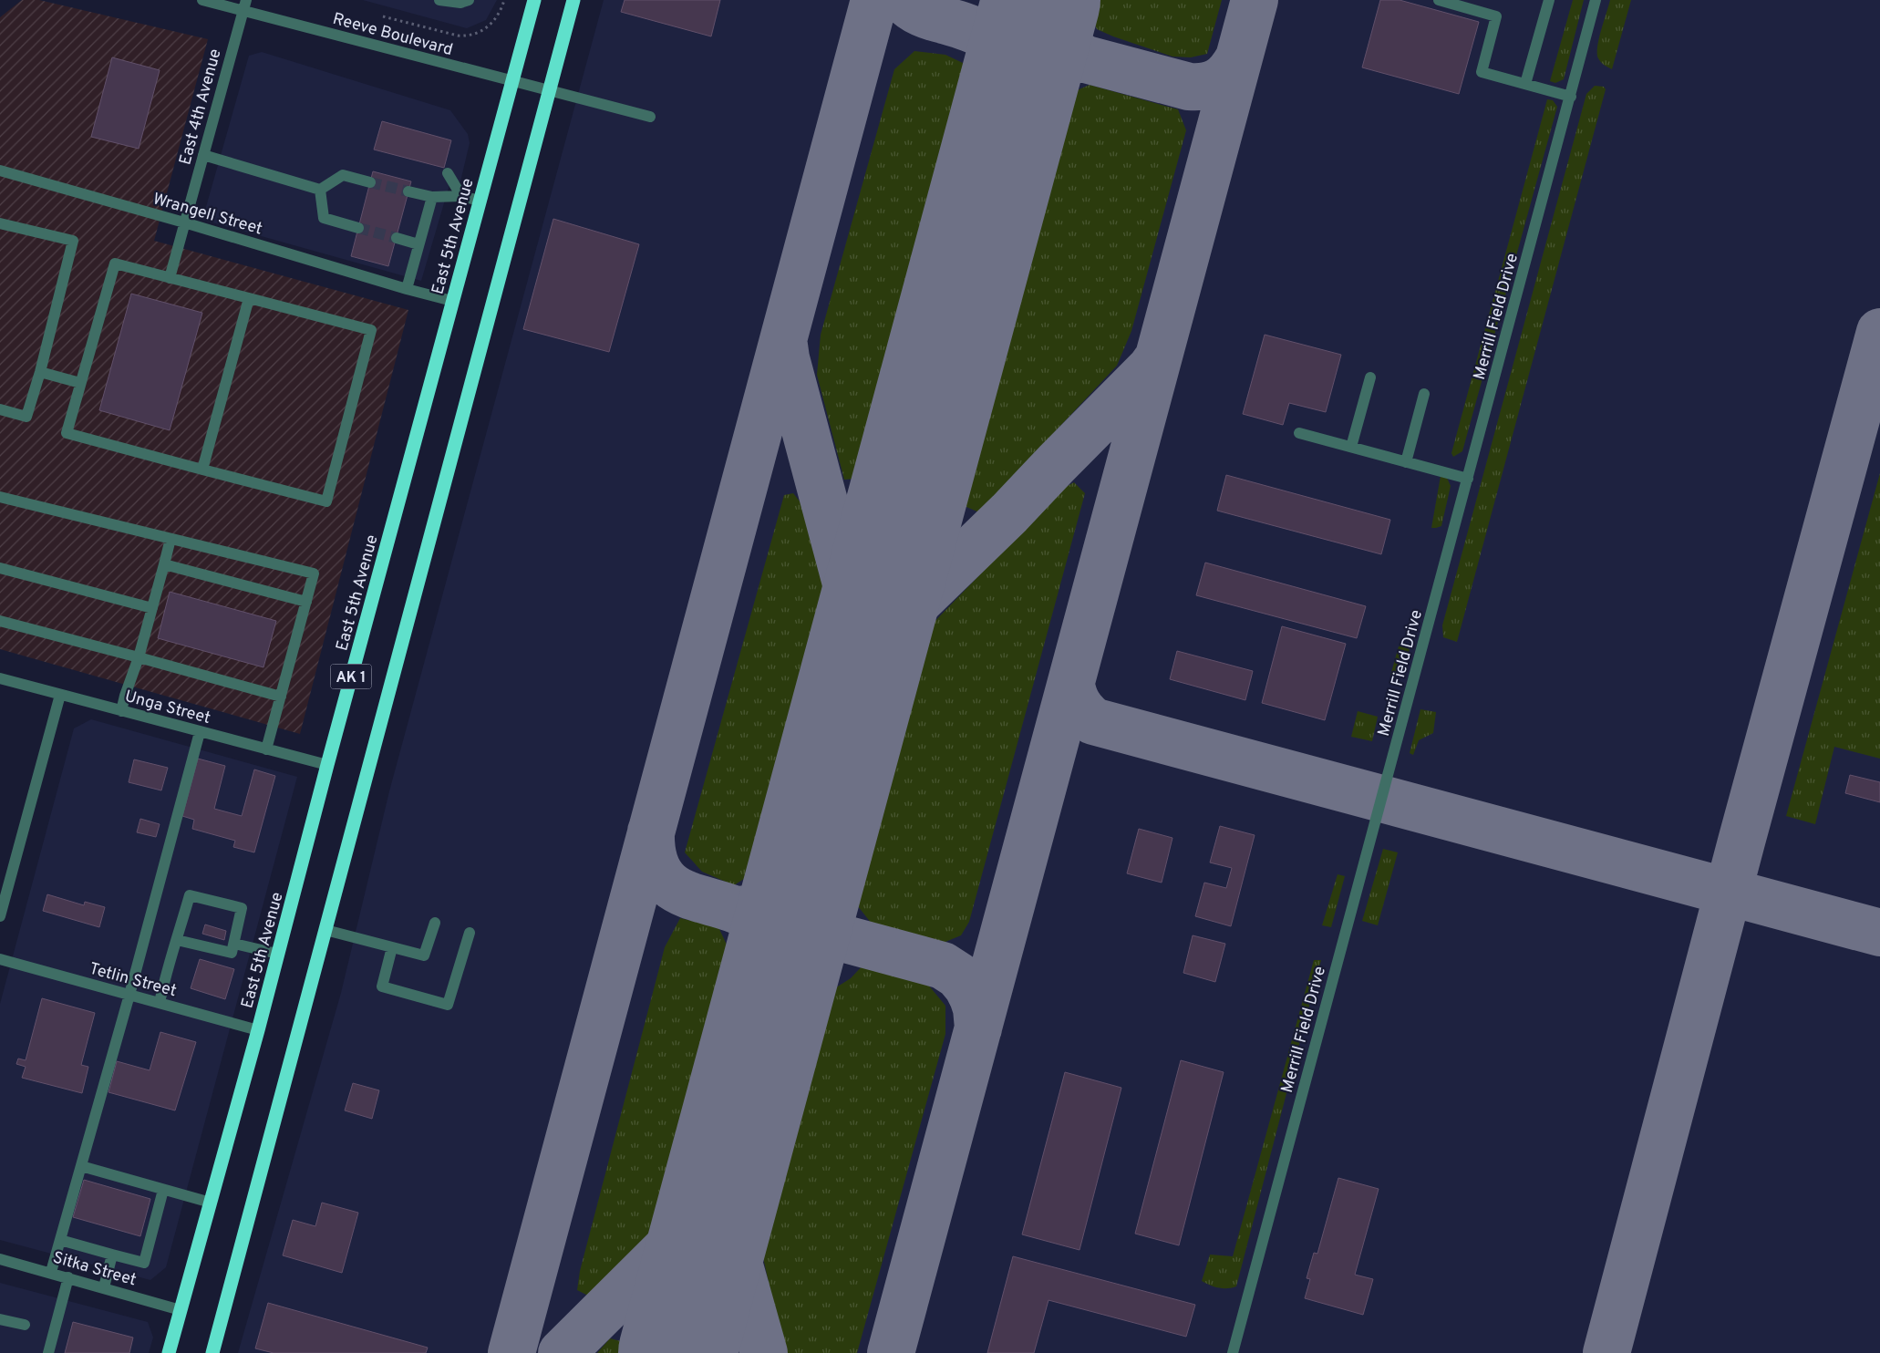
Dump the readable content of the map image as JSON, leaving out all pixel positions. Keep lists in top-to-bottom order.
{
  "streets": {
    "highway": ["East 5th Avenue", "AK 1"],
    "street": [
      "Reeve Boulevard",
      "East 4th Avenue",
      "Wrangell Street",
      "Merrill Field Drive",
      "Unga Street",
      "Tetlin Street",
      "Sitka Street"
    ]
  },
  "crossings": [
    ["Reeve Boulevard", "East 4th Avenue"],
    ["Reeve Boulevard", "East 5th Avenue"],
    ["Reeve Boulevard", "AK 1"],
    ["East 4th Avenue", "Wrangell Street"],
    ["Wrangell Street", "East 5th Avenue"],
    ["East 5th Avenue", "Unga Street"],
    ["East 5th Avenue", "Tetlin Street"],
    ["East 5th Avenue", "Sitka Street"]
  ]
}
